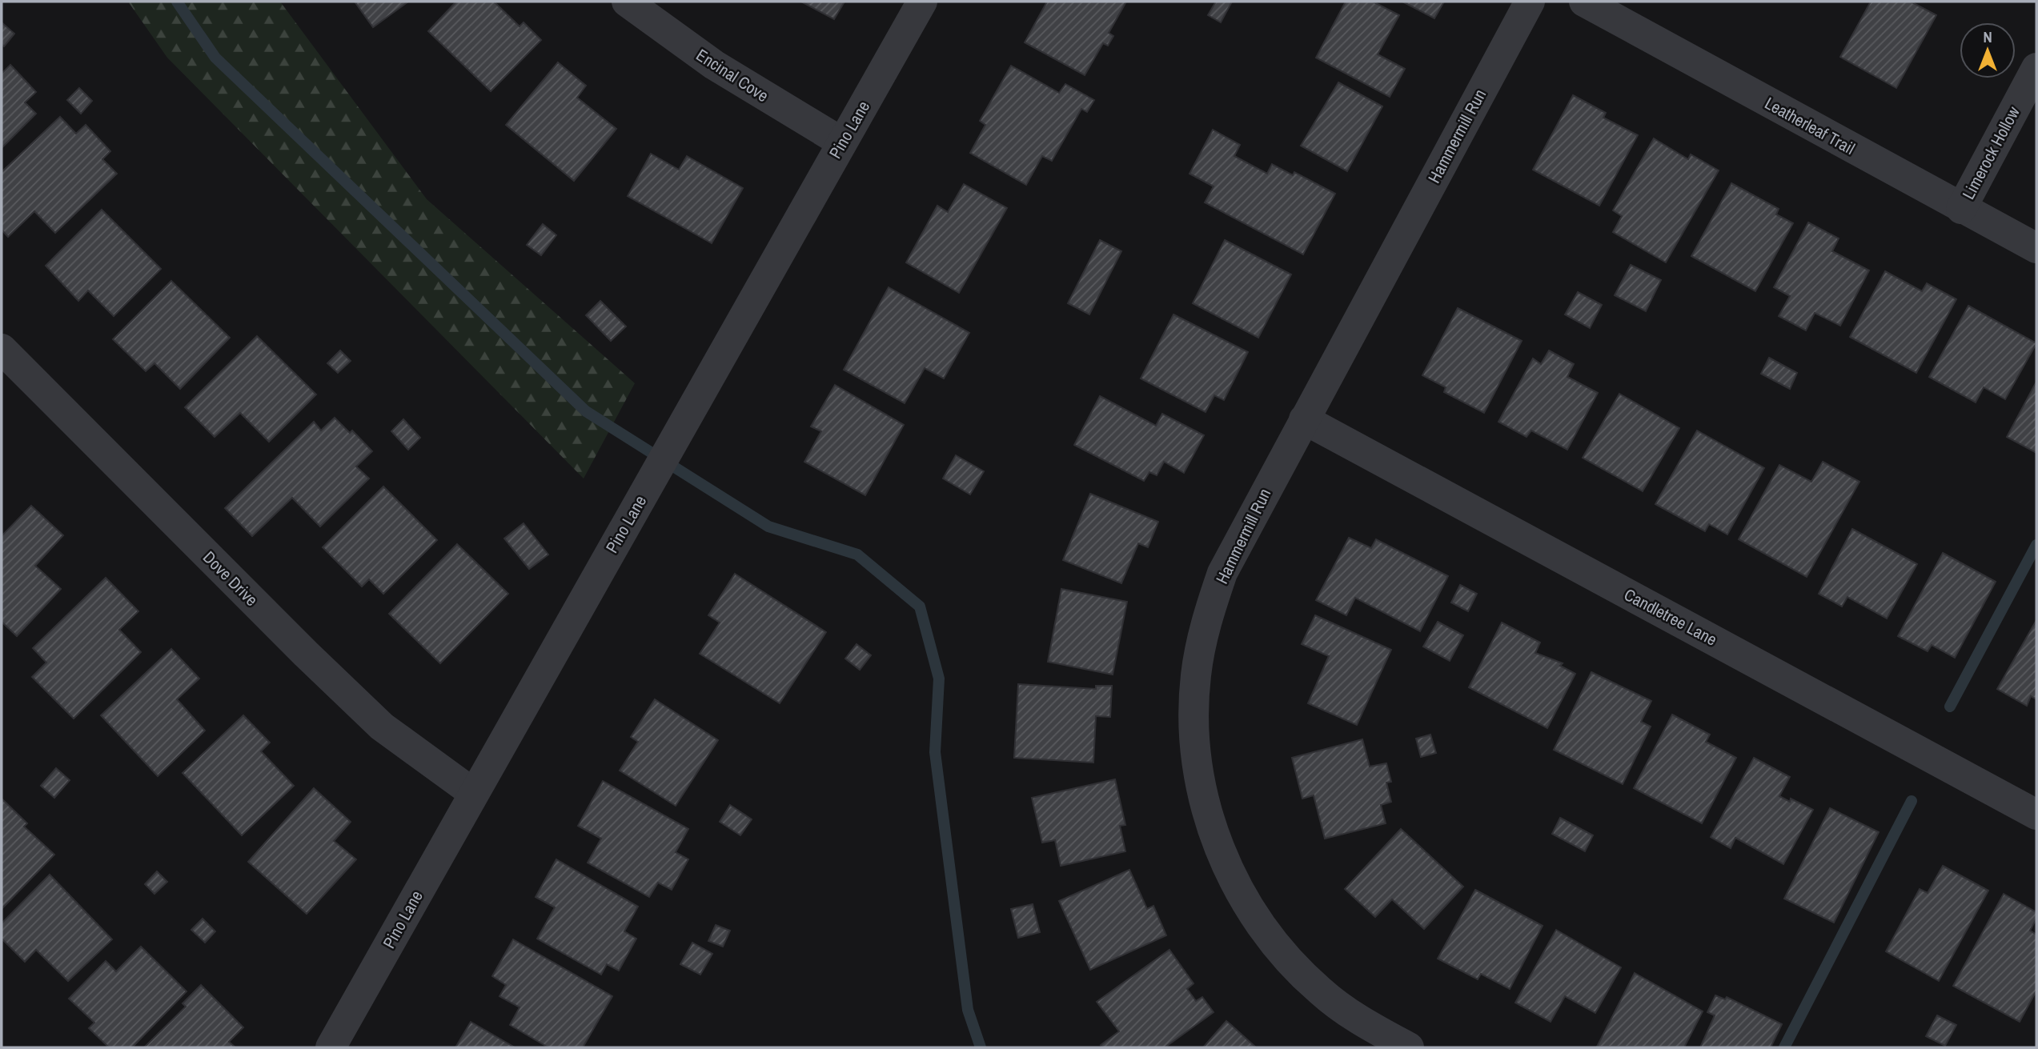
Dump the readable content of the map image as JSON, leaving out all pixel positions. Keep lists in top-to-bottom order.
{
  "streets": {
    "street": [
      "Encinal Cove",
      "Leatherleaf Trail",
      "Pino Lane",
      "Hammermill Run",
      "Limerock Hollow",
      "Dove Drive",
      "Candletree Lane"
    ]
  },
  "crossings": [
    ["Encinal Cove", "Pino Lane"],
    ["Leatherleaf Trail", "Limerock Hollow"],
    ["Pino Lane", "Dove Drive"],
    ["Hammermill Run", "Candletree Lane"]
  ],
  "north": "top"
}
